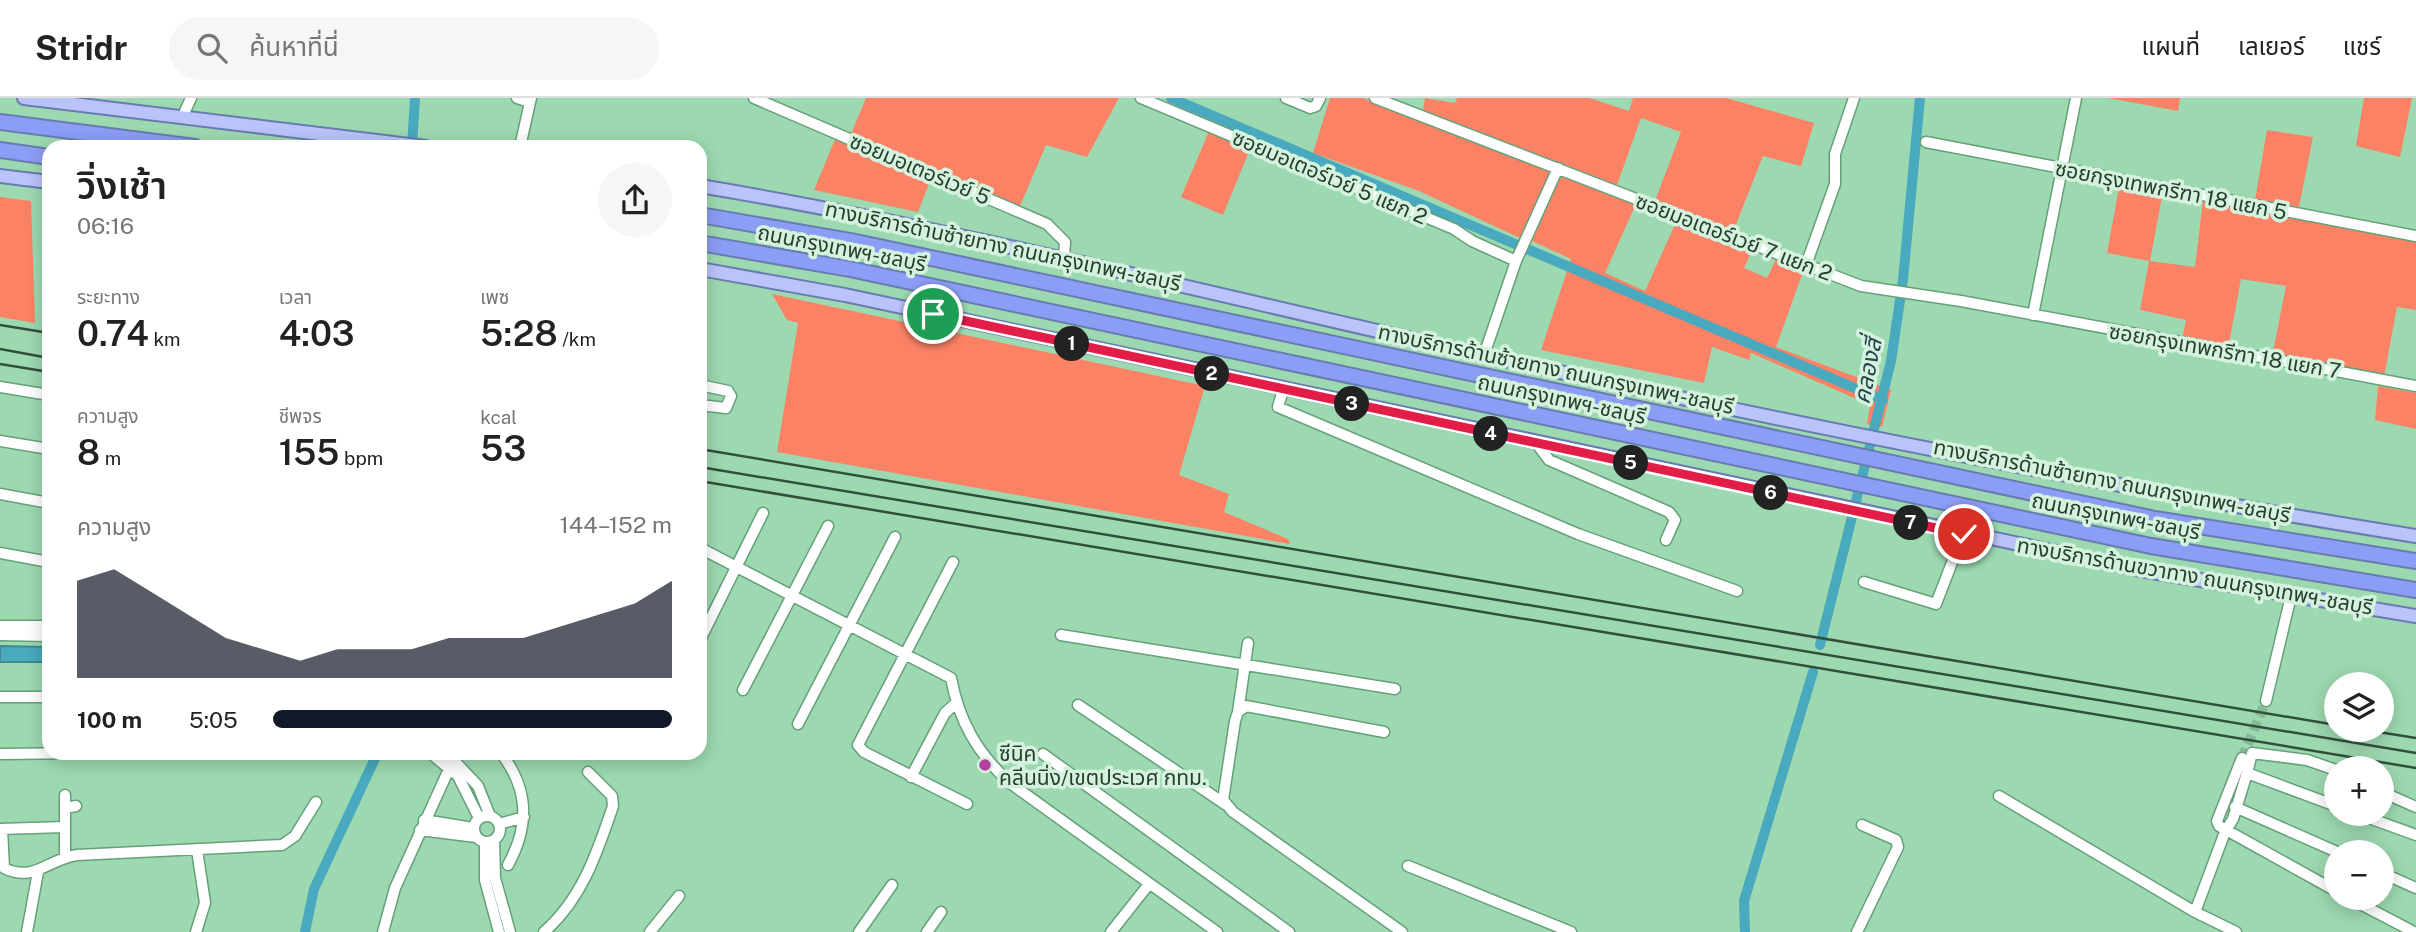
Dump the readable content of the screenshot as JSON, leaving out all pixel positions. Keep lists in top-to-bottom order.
{
  "streets": {
    "highway": ["ถนนกรุงเทพฯ-ชลบุรี"],
    "main road": ["ทางบริการด้านซ้ายทาง ถนนกรุงเทพฯ-ชลบุรี", "ทางบริการด้านขวาทาง ถนนกรุงเทพฯ-ชลบุรี"],
    "street": [
      "ซอยมอเตอร์เวย์ 5",
      "ซอยมอเตอร์เวย์ 5 แยก 2",
      "ซอยกรุงเทพกรีฑา 18 แยก 5",
      "ซอยมอเตอร์เวย์ 7 แยก 2",
      "ซอยกรุงเทพกรีฑา 18 แยก 7"
    ]
  },
  "crossings": [
    ["ซอยมอเตอร์เวย์ 5", "ทางบริการด้านซ้ายทาง ถนนกรุงเทพฯ-ชลบุรี"],
    ["ซอยมอเตอร์เวย์ 7 แยก 2", "ซอยกรุงเทพกรีฑา 18 แยก 7"]
  ],
  "water": ["คลองสี่"],
  "places": ["ซีนิค คลีนนิ่ง/เขตประเวศ กทม."],
  "page": {
    "header": "Stridr",
    "search": "ค้นหาที่นี่",
    "nav": ["แผนที่", "เลเยอร์", "แชร์"],
    "heading": ["วิ่งเช้า", "06:16"],
    "stats": [
      ["ระยะทาง", "0.74 km"],
      ["เวลา", "4:03"],
      ["เพซ", "5:28 /km"],
      ["ความสูง", "8 m"],
      ["ชีพจร", "155 bpm"],
      ["kcal", "53"]
    ],
    "pins": [
      "1",
      "2",
      "3",
      "4",
      "5",
      "6",
      "7"
    ],
    "chart": ["ความสูง", "144–152 m"],
    "map_buttons": ["+", "−"],
    "list": [
      {
        "name": "100 m",
        "note": "5:05"
      }
    ]
  }
}
